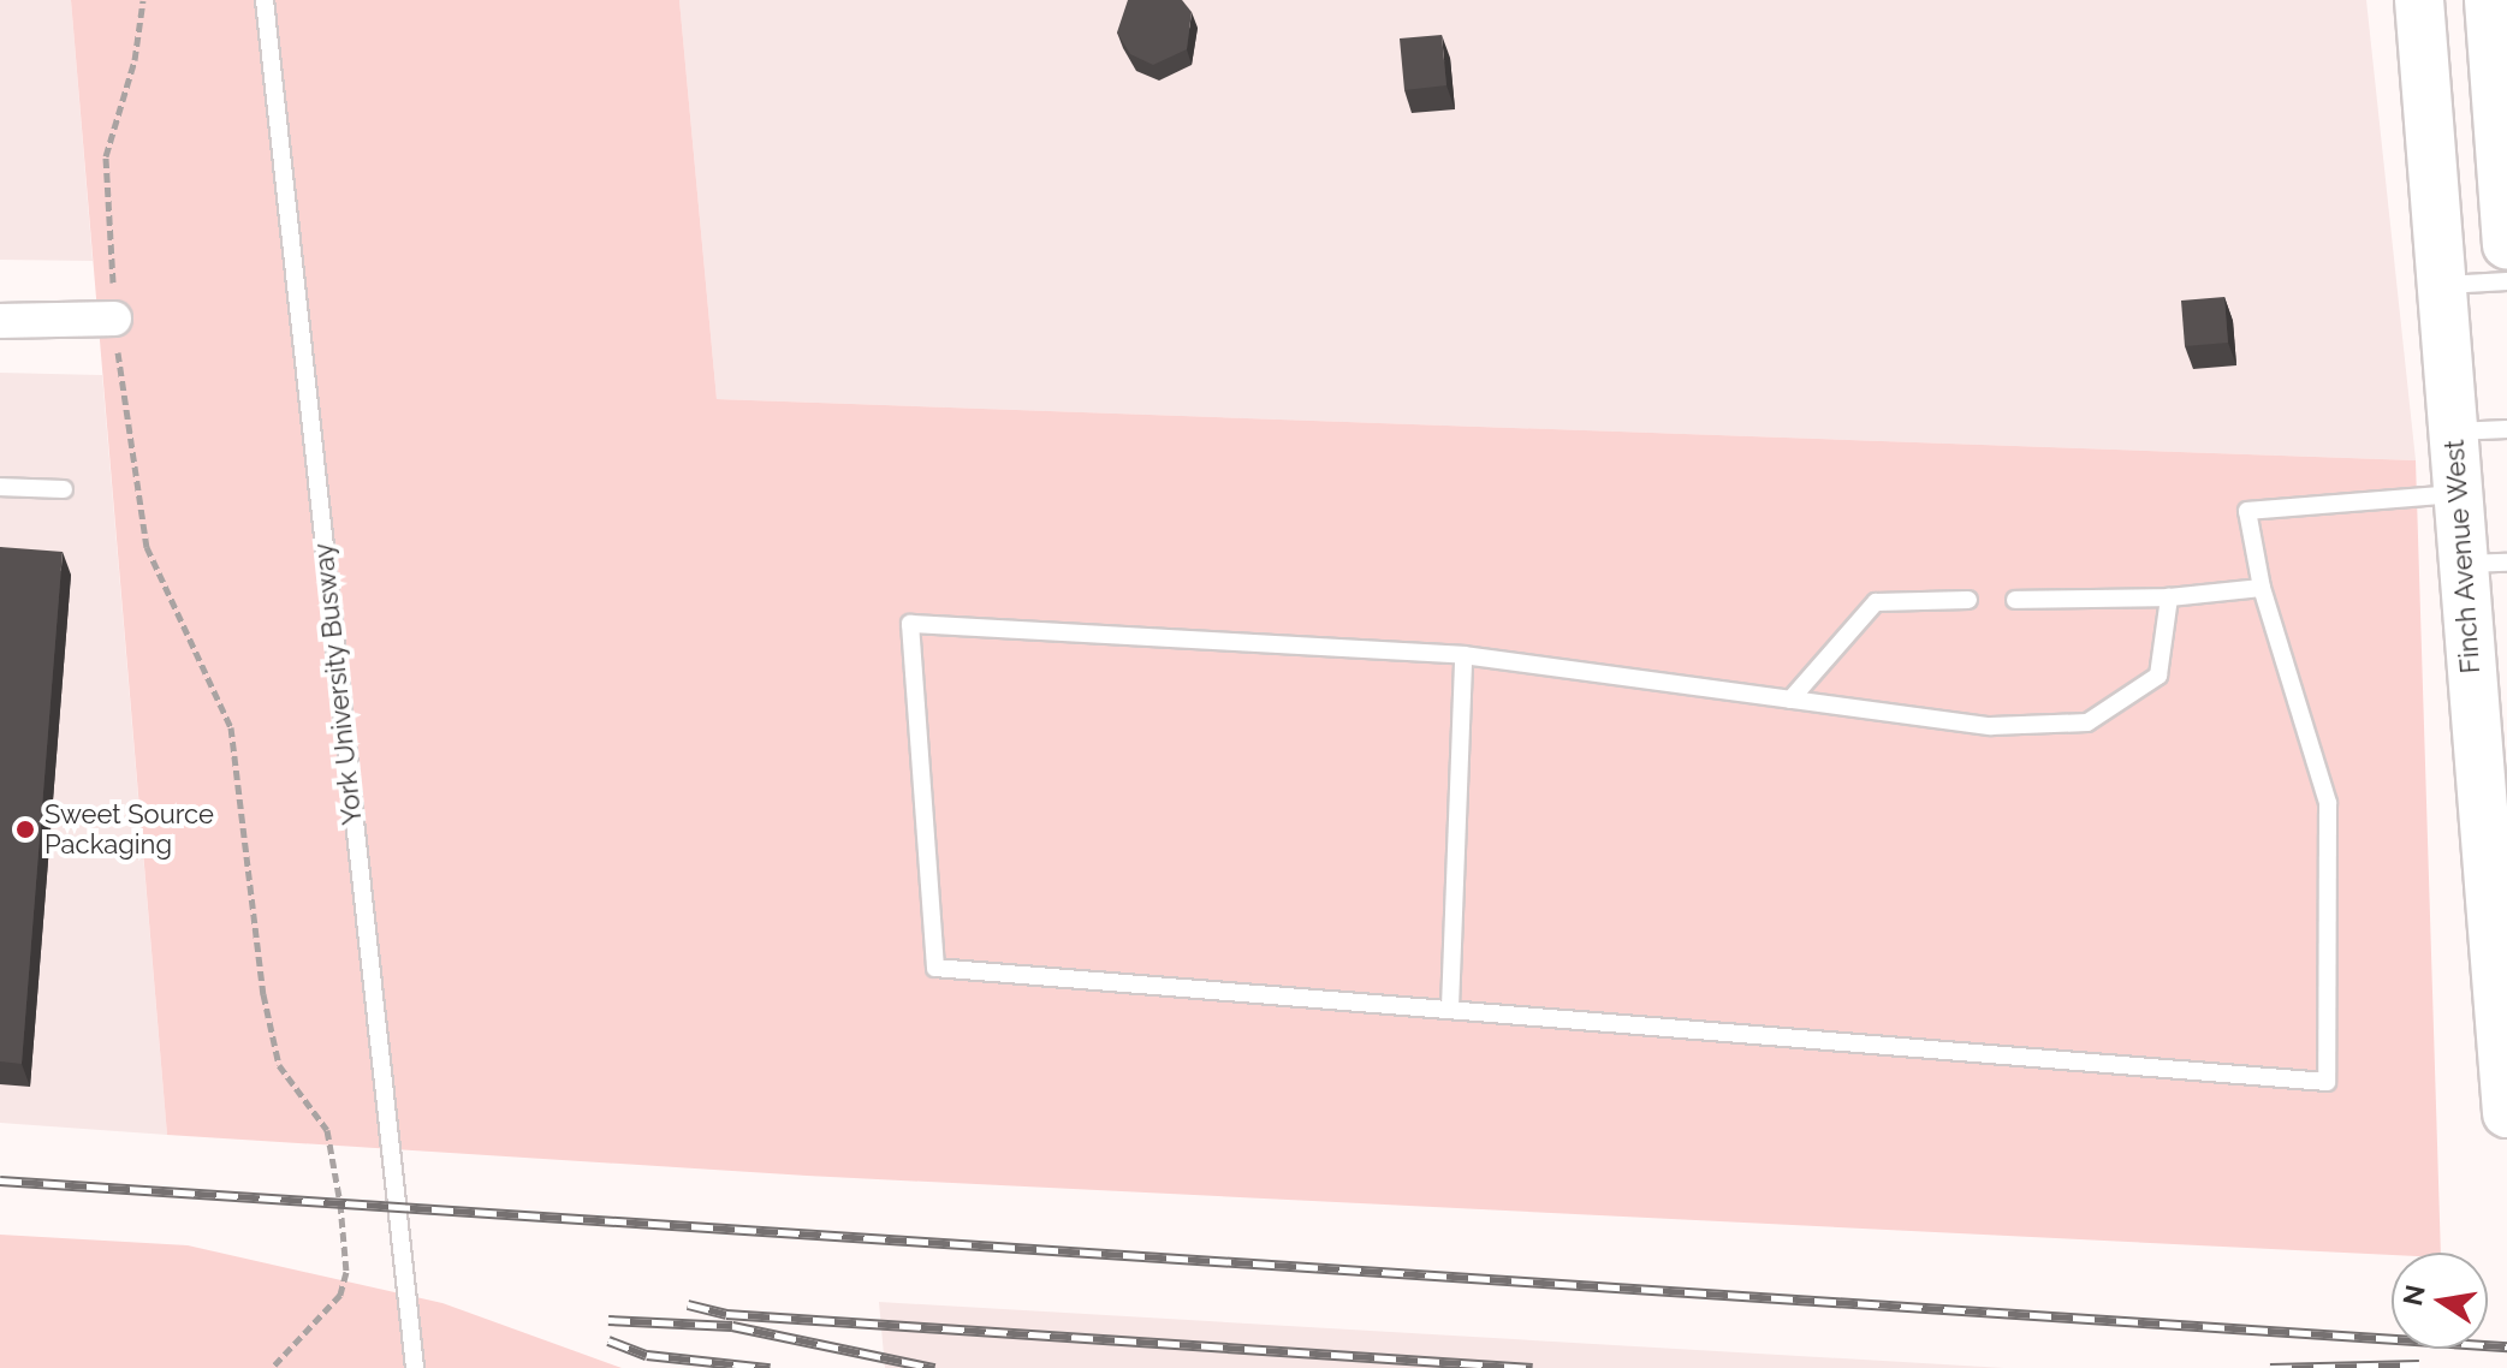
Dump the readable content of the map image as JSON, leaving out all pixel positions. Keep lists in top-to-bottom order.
{
  "streets": {
    "main road": ["Finch Avenue West"],
    "lane": ["York University Busway"]
  },
  "places": ["Sweet Source Packaging"],
  "north": "left"
}
